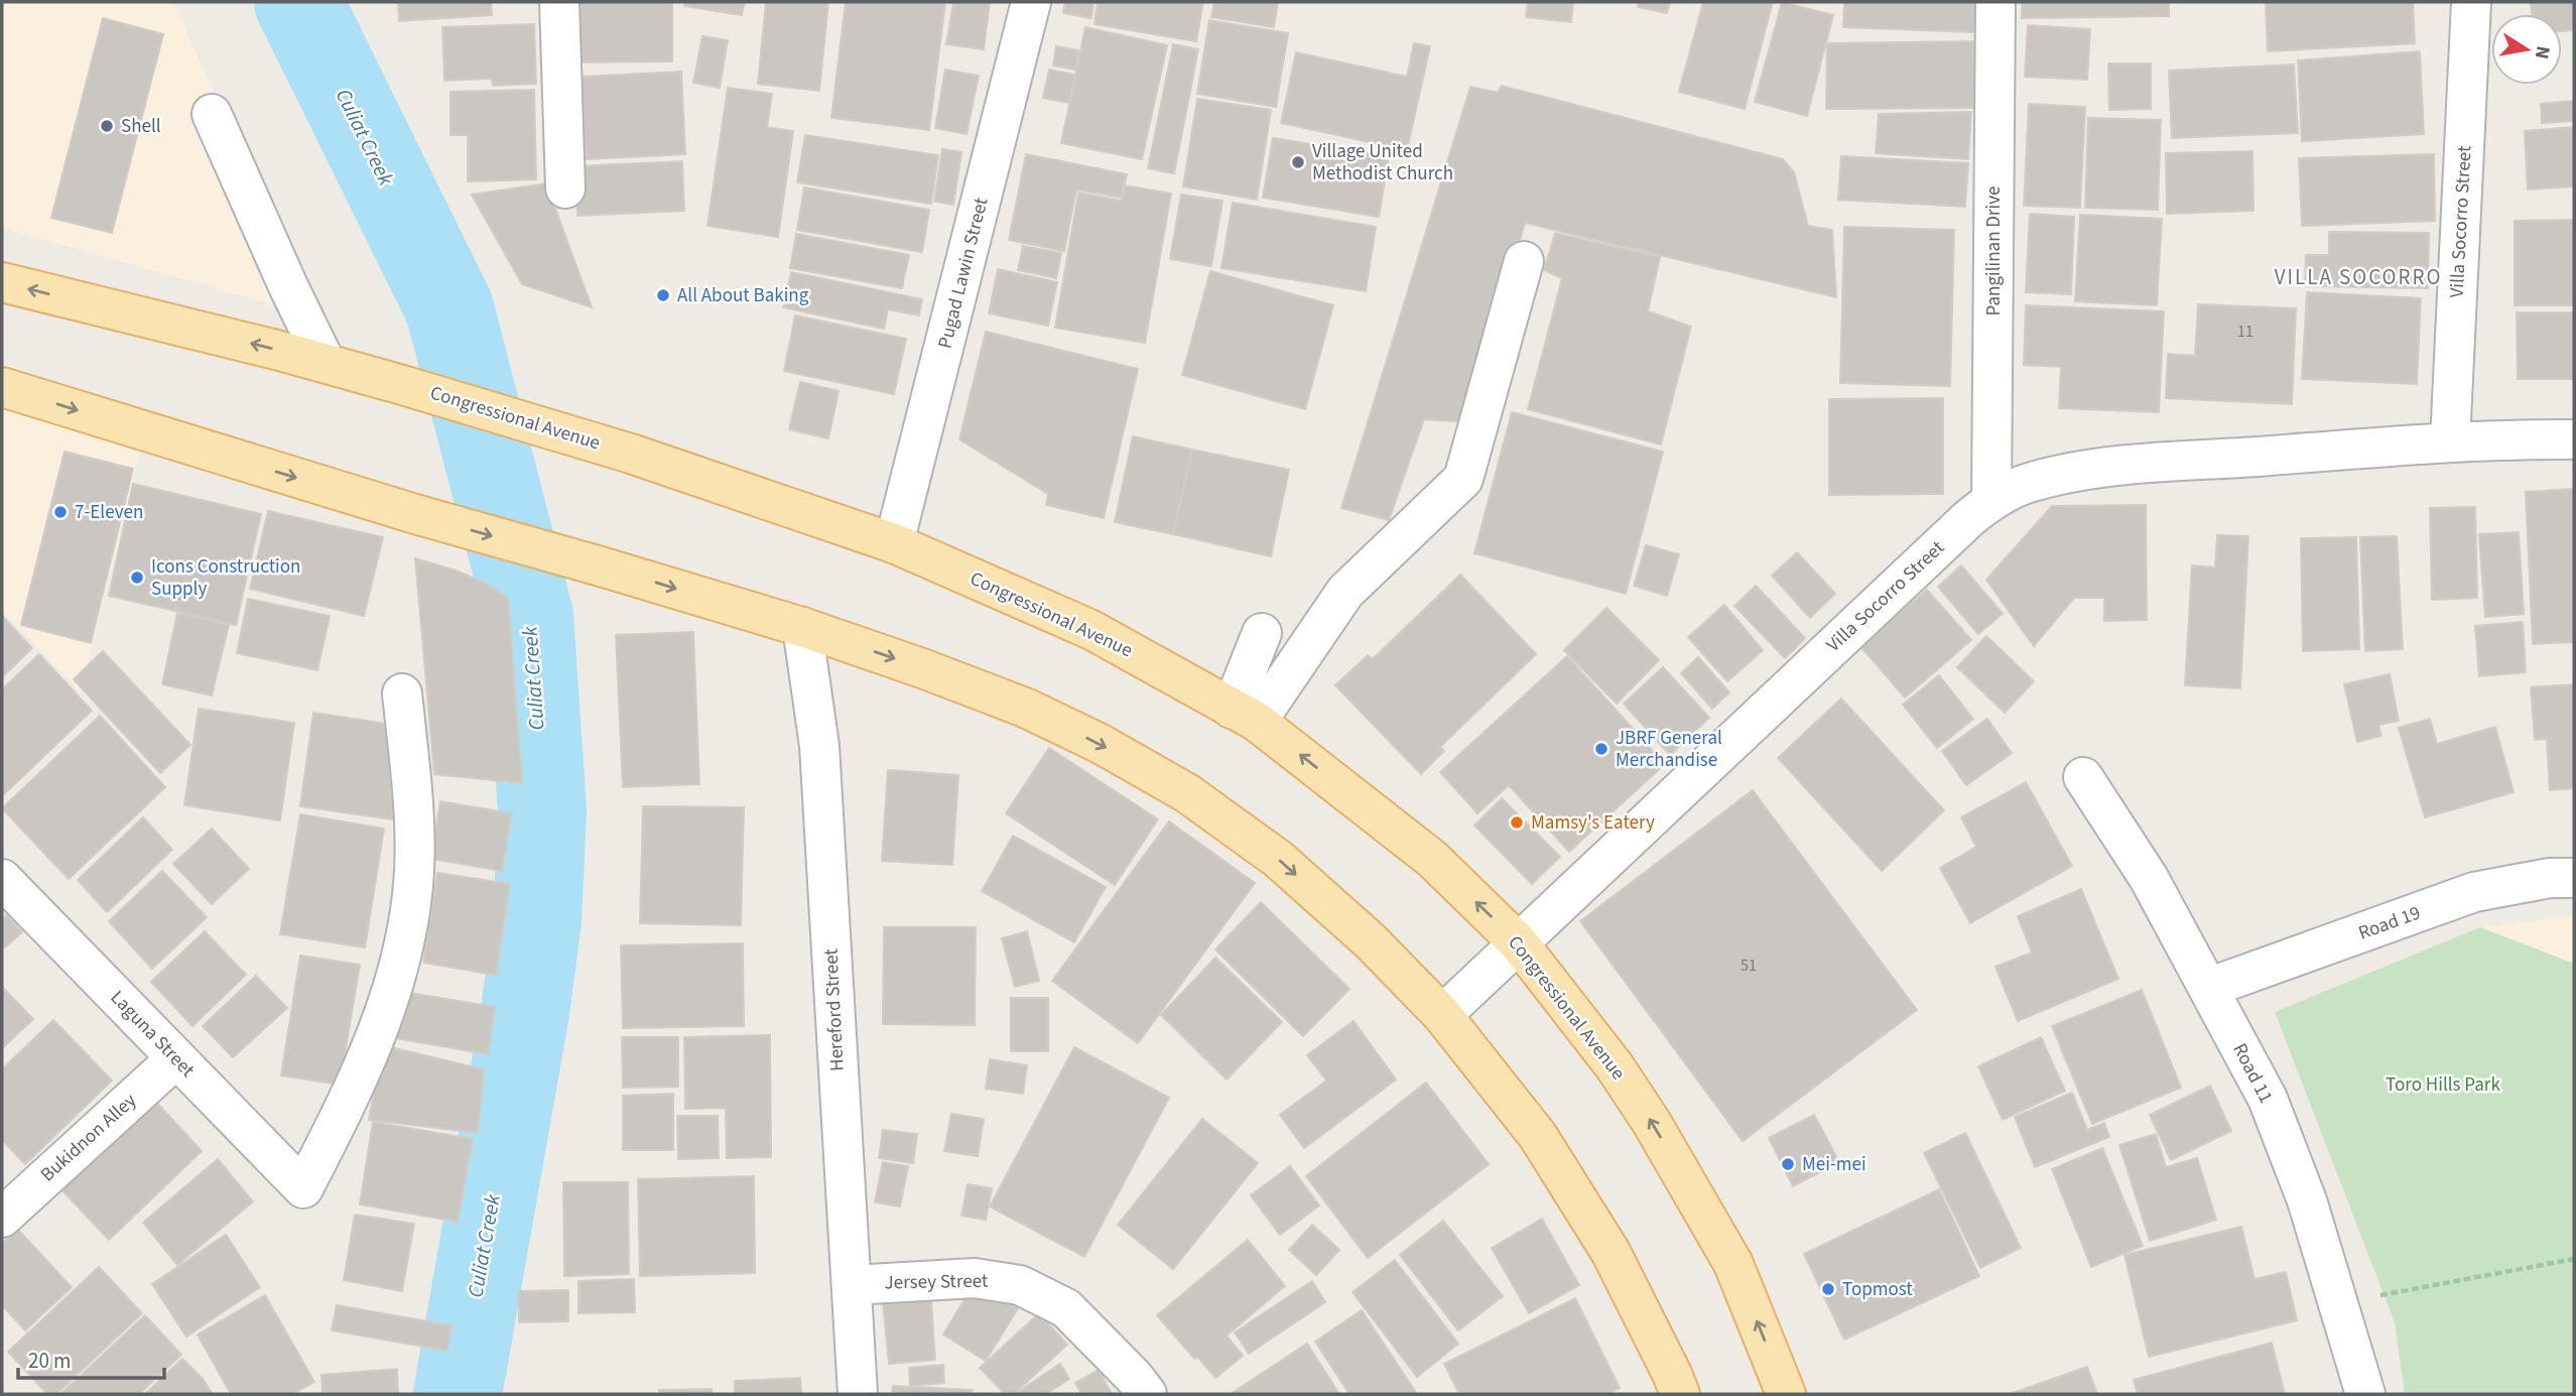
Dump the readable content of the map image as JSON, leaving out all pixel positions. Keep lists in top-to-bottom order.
{
  "streets": {
    "main road": ["Congressional Avenue"],
    "street": [
      "Villa Socorro Street",
      "Pangilinan Drive",
      "Pugad Lawin Street",
      "Road 19",
      "Hereford Street",
      "Laguna Street",
      "Road 11",
      "Bukidnon Alley",
      "Jersey Street"
    ]
  },
  "crossings": [
    ["Villa Socorro Street", "Pangilinan Drive"],
    ["Villa Socorro Street", "Congressional Avenue"],
    ["Pugad Lawin Street", "Congressional Avenue"],
    ["Road 19", "Road 11"],
    ["Hereford Street", "Jersey Street"],
    ["Laguna Street", "Bukidnon Alley"]
  ],
  "districts": ["VILLA SOCORRO"],
  "water": ["Culiat Creek"],
  "parks": ["Toro Hills Park"],
  "places": [
    "Shell",
    "Village United Methodist Church",
    "All About Baking",
    "7-Eleven",
    "Icons Construction Supply",
    "JBRF General Merchandise",
    "Mamsy's Eatery",
    "Mei-mei",
    "Topmost"
  ],
  "house_numbers": ["11", "51"],
  "scale_bar": "20 m",
  "north": "right"
}
